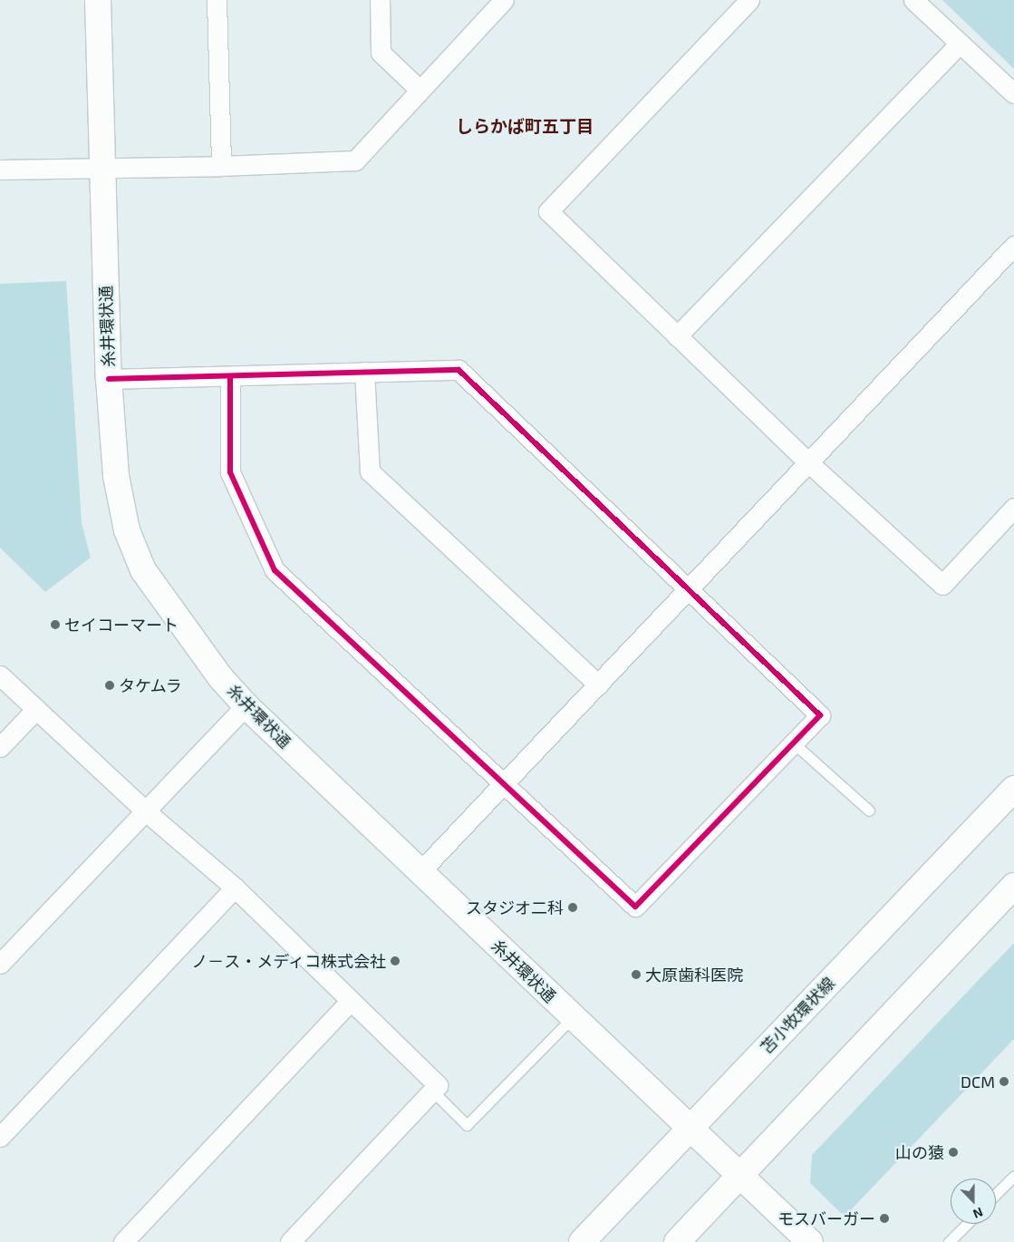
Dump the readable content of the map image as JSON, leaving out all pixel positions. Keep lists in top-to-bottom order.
{
  "streets": {
    "street": ["糸井環状通", "苫小牧環状線"]
  },
  "crossings": [
    ["糸井環状通", "苫小牧環状線"]
  ],
  "districts": ["しらかば町五丁目"],
  "places": [
    "セイコーマート",
    "タケムラ",
    "スタジオ二科",
    "ノ－ス・メディコ株式会社",
    "大原歯科医院",
    "DCM",
    "山の猿",
    "モスバーガー"
  ],
  "north": "bottom"
}
